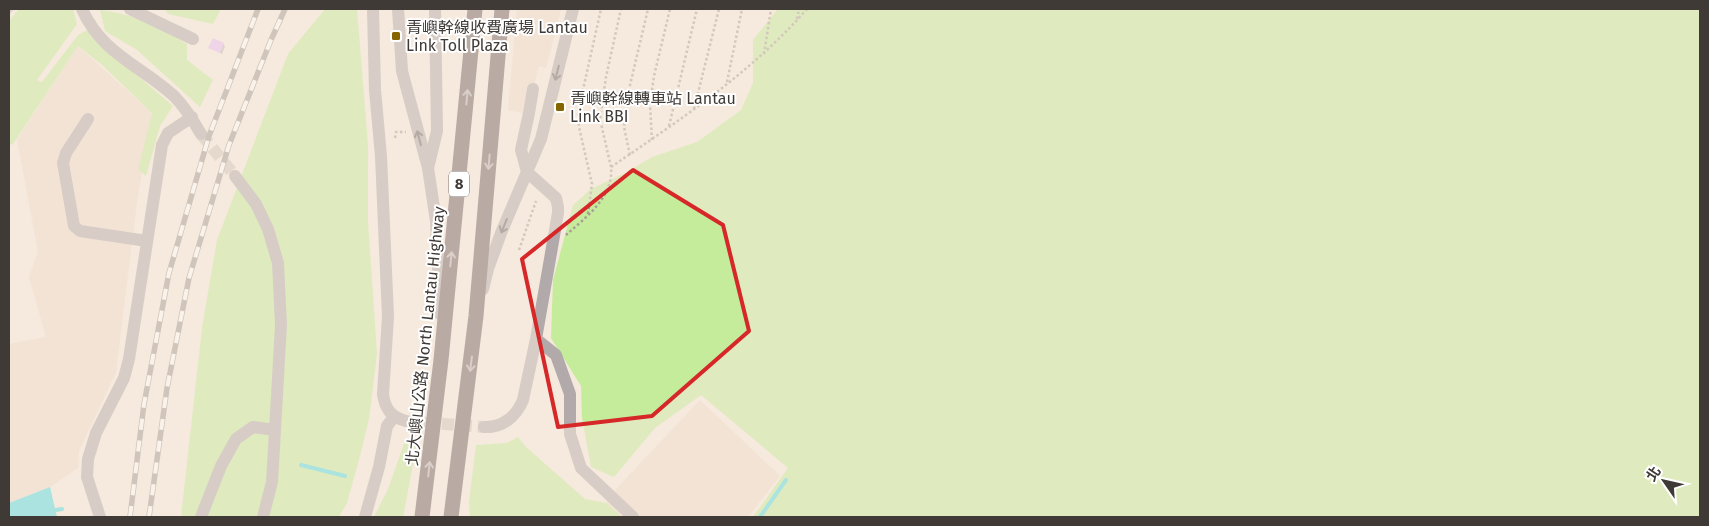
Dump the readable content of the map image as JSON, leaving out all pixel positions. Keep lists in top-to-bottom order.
{
  "streets": {
    "highway": ["8", "北大嶼山公路 North Lantau Highway"]
  },
  "places": {
    "transit": ["青嶼幹線收費廣場 Lantau Link Toll Plaza", "青嶼幹線轉車站 Lantau Link BBI"]
  },
  "north": "top left"
}
